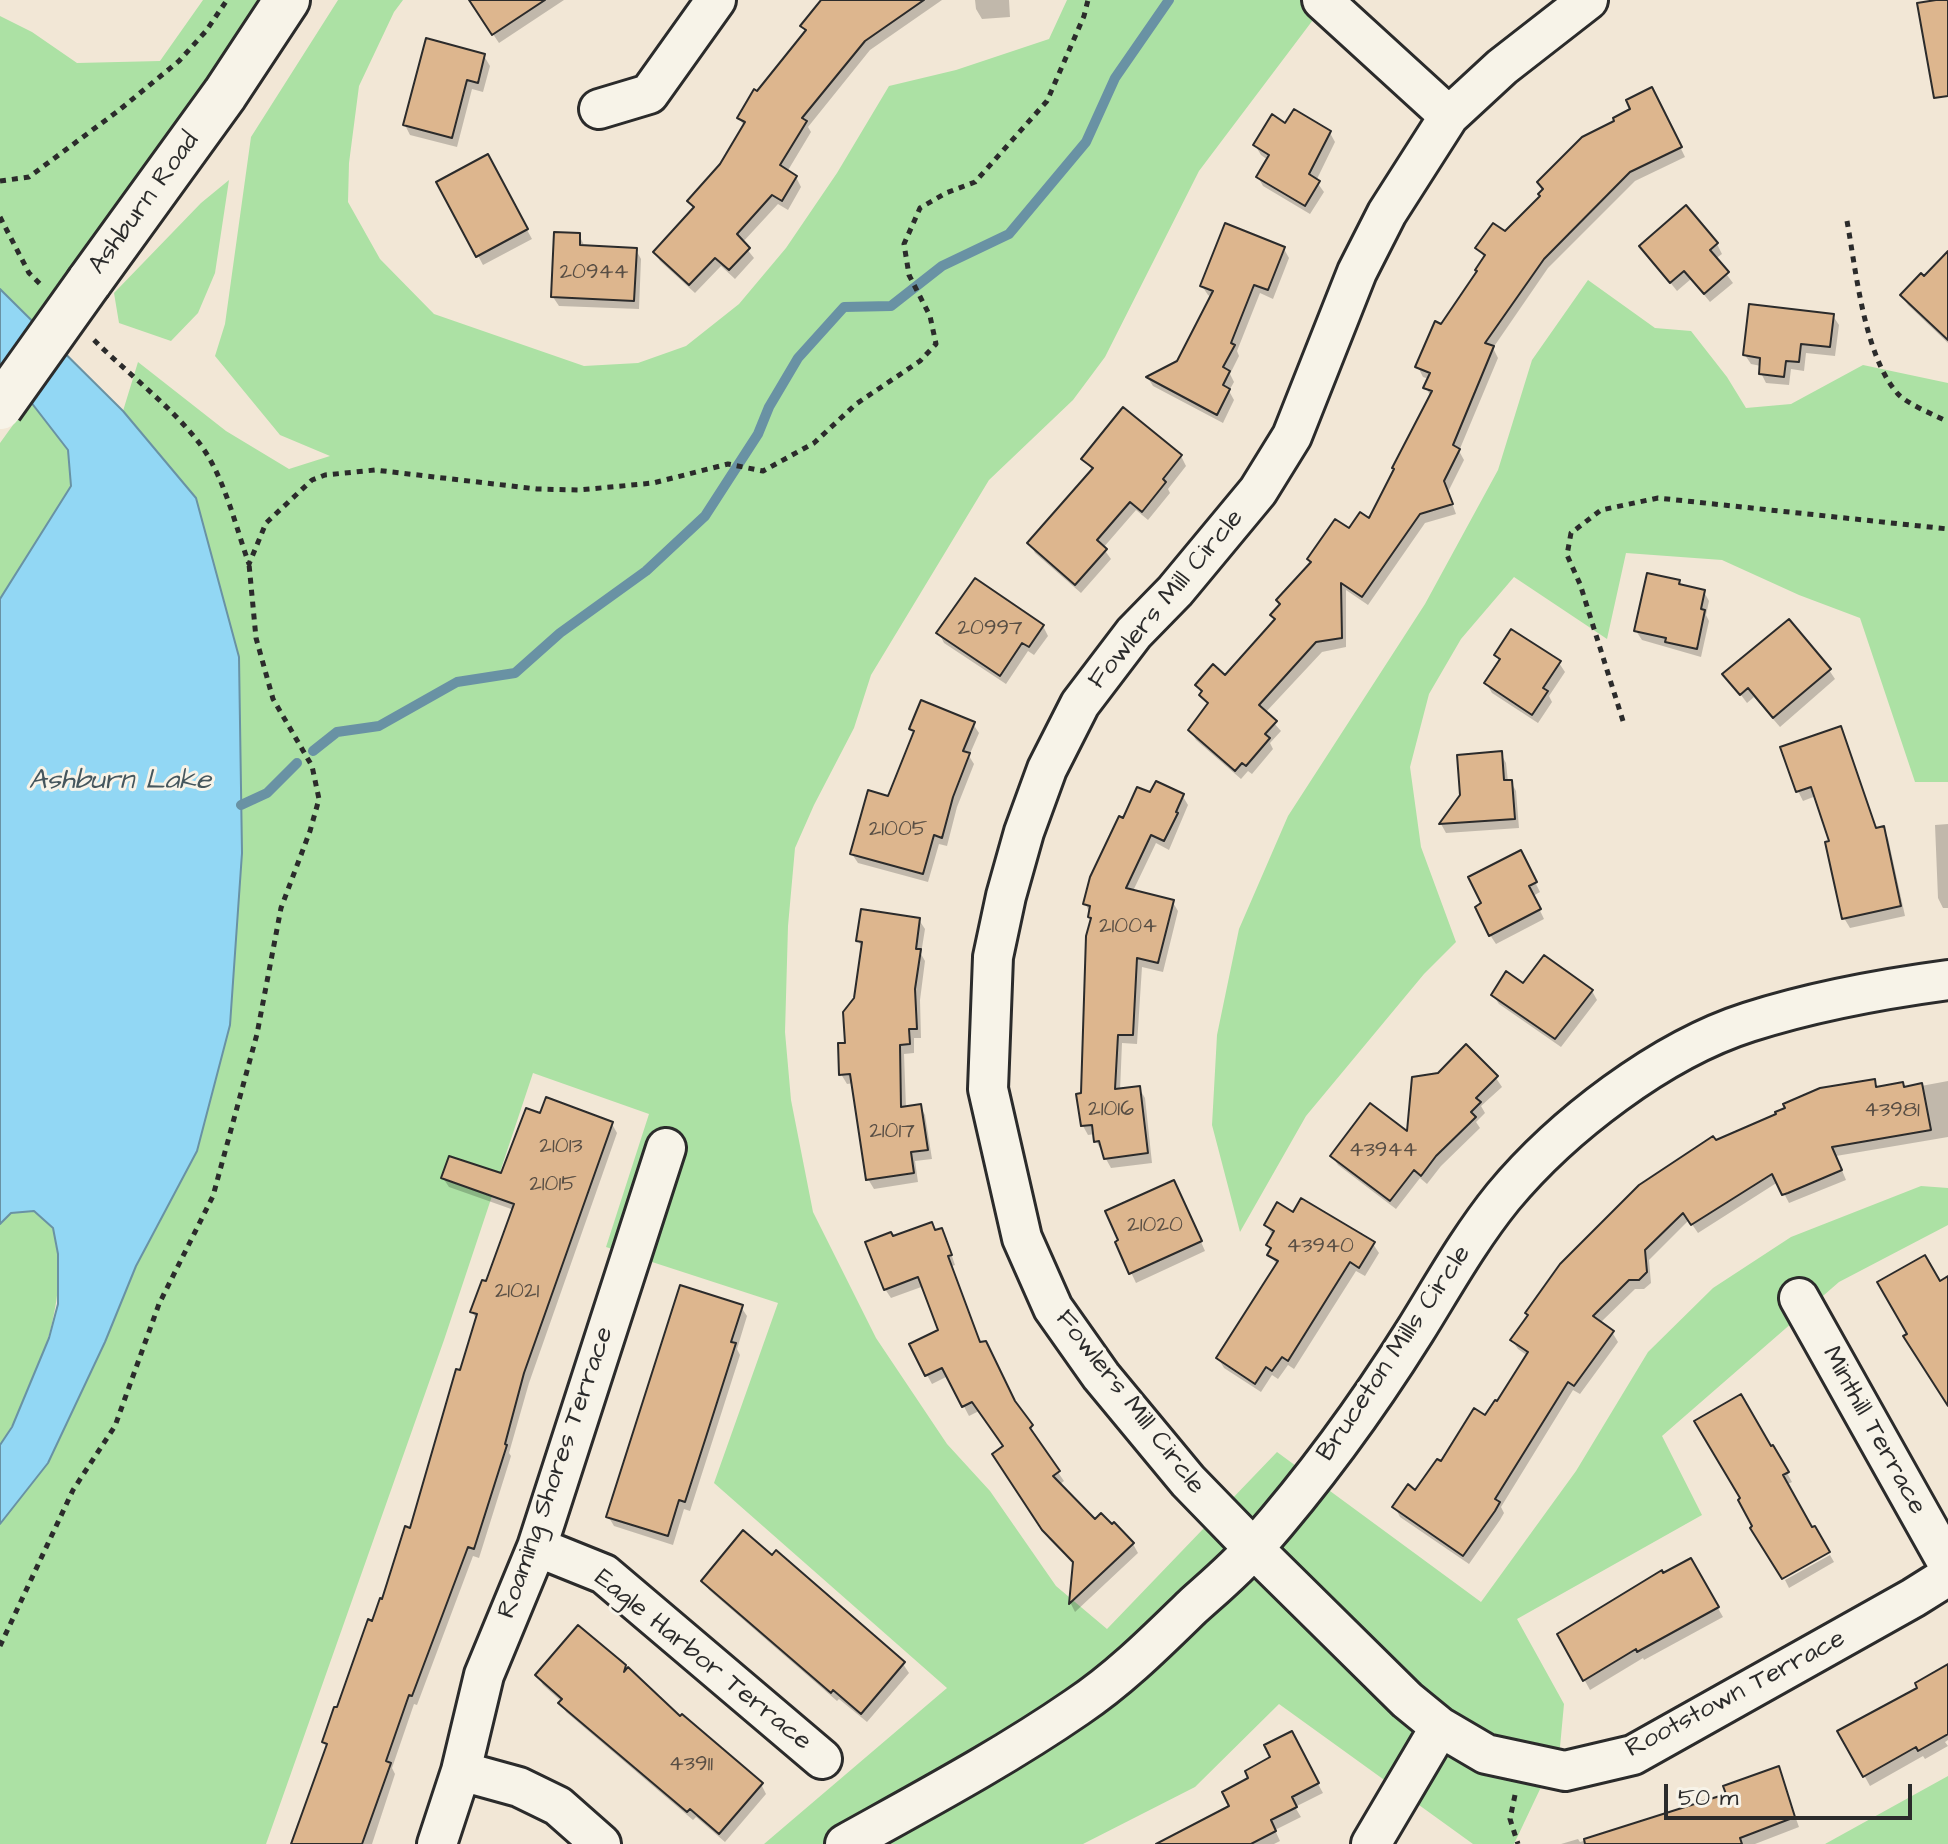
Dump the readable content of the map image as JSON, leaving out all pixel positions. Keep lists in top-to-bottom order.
{
  "streets": {
    "main road": ["Ashburn Road"],
    "street": [
      "Fowlers Mill Circle",
      "Bruceton Mills Circle",
      "Minthill Terrace",
      "Roaming Shores Terrace",
      "Eagle Harbor Terrace",
      "Rootstown Terrace"
    ]
  },
  "crossings": [
    ["Fowlers Mill Circle", "Bruceton Mills Circle"],
    ["Fowlers Mill Circle", "Rootstown Terrace"],
    ["Bruceton Mills Circle", "Rootstown Terrace"],
    ["Roaming Shores Terrace", "Eagle Harbor Terrace"]
  ],
  "water": ["Ashburn Lake"],
  "house_numbers": [
    "20944",
    "20997",
    "21005",
    "21004",
    "21016",
    "43981",
    "21017",
    "21013",
    "43944",
    "21015",
    "21020",
    "43940",
    "21021",
    "43911"
  ],
  "scale_bar": "50 m"
}
